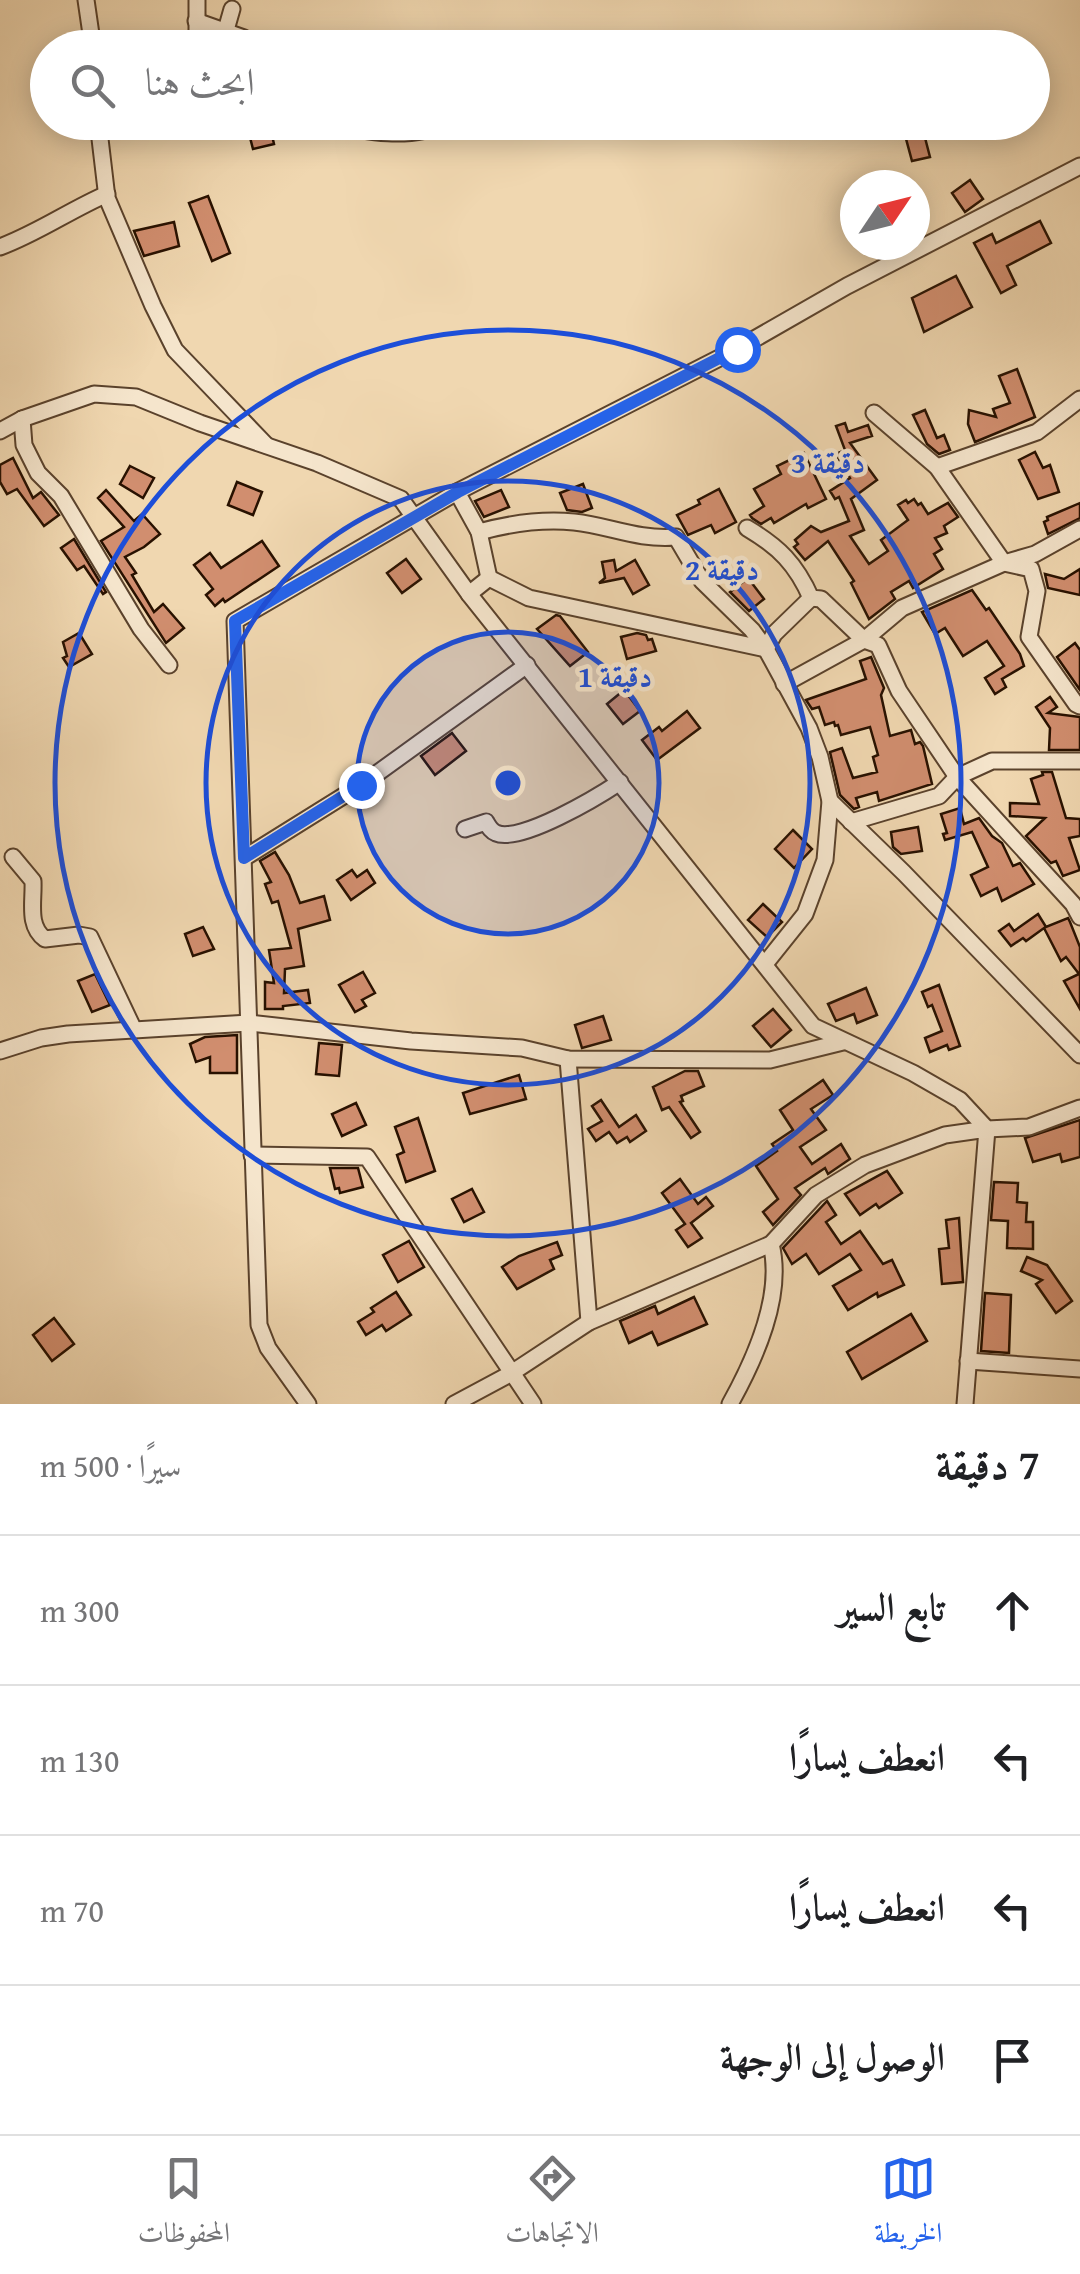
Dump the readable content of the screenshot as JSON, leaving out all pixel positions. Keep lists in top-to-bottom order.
{
  "north": "top right",
  "page": {
    "search": "ابحث هنا",
    "heading": ["7 دقيقة", "سيرًا · 500 m"],
    "list": [
      ["تابع السير", "300 m"],
      ["انعطف يسارًا", "130 m"],
      ["انعطف يسارًا", "70 m"],
      "الوصول إلى الوجهة"
    ],
    "nav": ["الخريطة", "الاتجاهات", "المحفوظات"]
  },
  "rings": ["3 دقيقة", "2 دقيقة", "1 دقيقة"]
}
